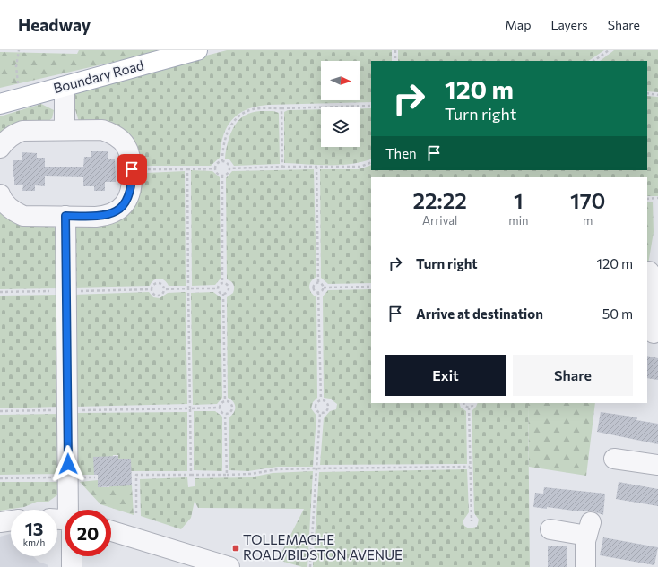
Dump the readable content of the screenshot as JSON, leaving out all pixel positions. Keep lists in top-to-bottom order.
{
  "streets": {
    "main road": ["Boundary Road"]
  },
  "places": {
    "transit": ["TOLLEMACHE ROAD/BIDSTON AVENUE"]
  },
  "north": "right",
  "page": {
    "header": "Headway",
    "nav": ["Map", "Layers", "Share"],
    "turn": ["120 m", "Turn right"],
    "then": "Then",
    "eta": [
      "22:22",
      "Arrival",
      "1",
      "min",
      "170",
      "m"
    ],
    "list": [
      {
        "name": "Turn right",
        "value": "120 m"
      },
      {
        "name": "Arrive at destination",
        "value": "50 m"
      }
    ],
    "buttons": ["Exit", "Share"],
    "speed": "13 km/h",
    "limit": "20"
  }
}
